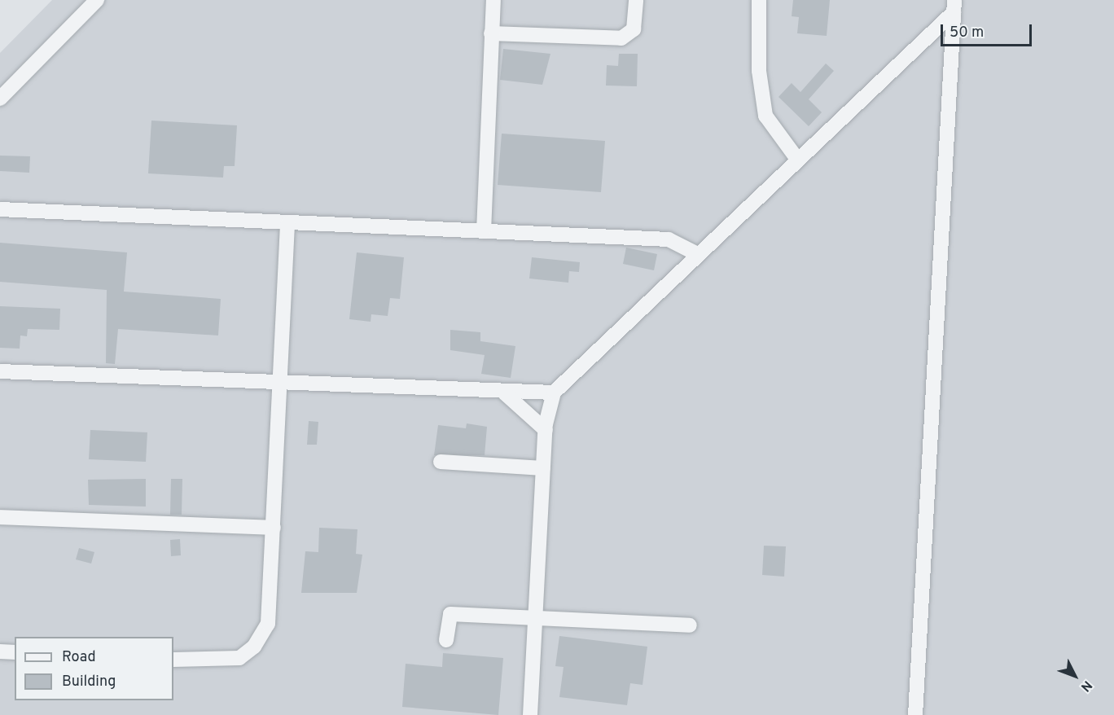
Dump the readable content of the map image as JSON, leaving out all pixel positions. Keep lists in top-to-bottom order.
{
  "legend": ["Road", "Building"],
  "scale_bar": "50 m",
  "north": "bottom right"
}
